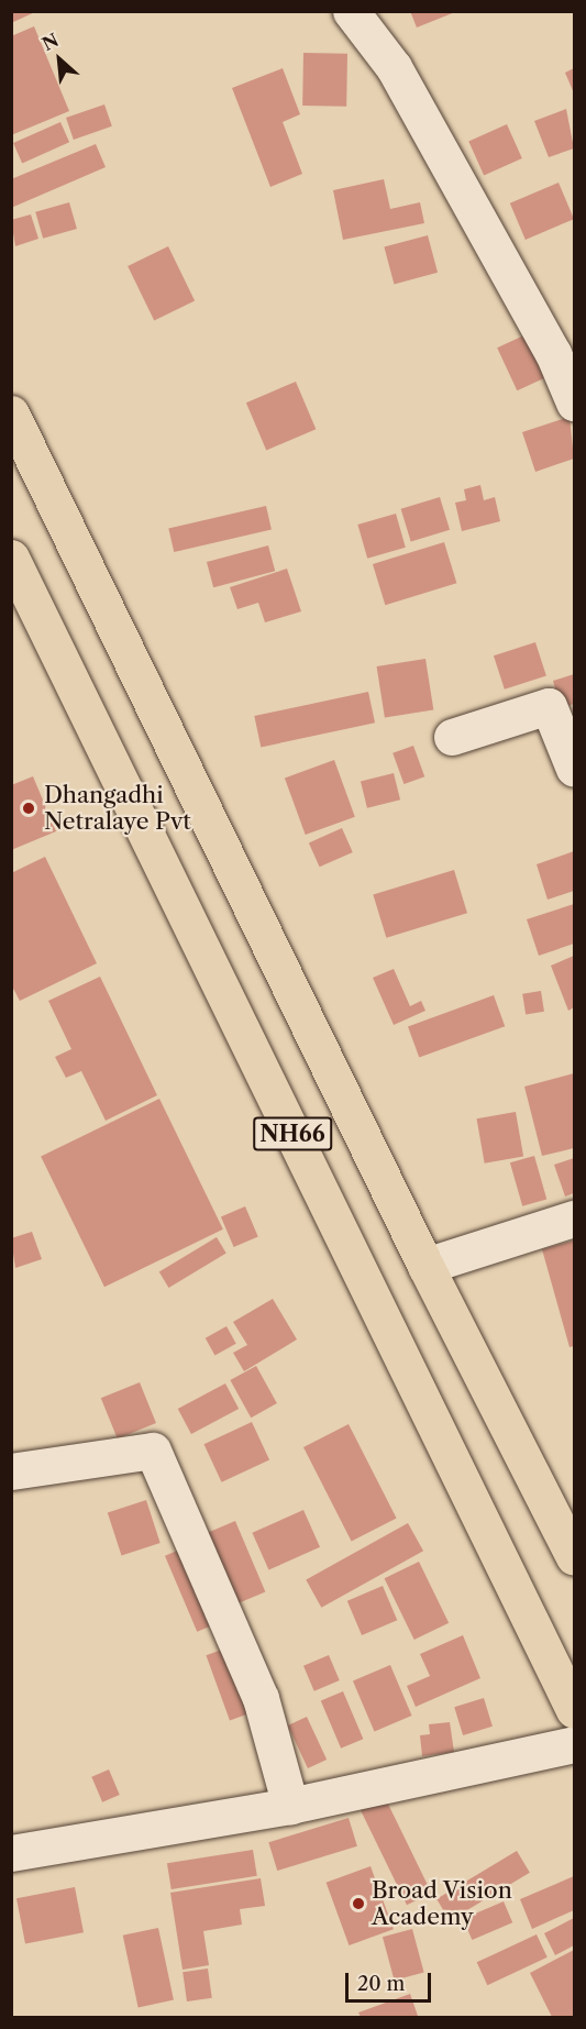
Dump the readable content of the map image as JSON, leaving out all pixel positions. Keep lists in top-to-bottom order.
{
  "streets": {
    "highway": ["NH66"]
  },
  "places": ["Dhangadhi Netralaye Pvt", "Broad Vision Academy"],
  "scale_bar": "20 m",
  "north": "top left"
}
